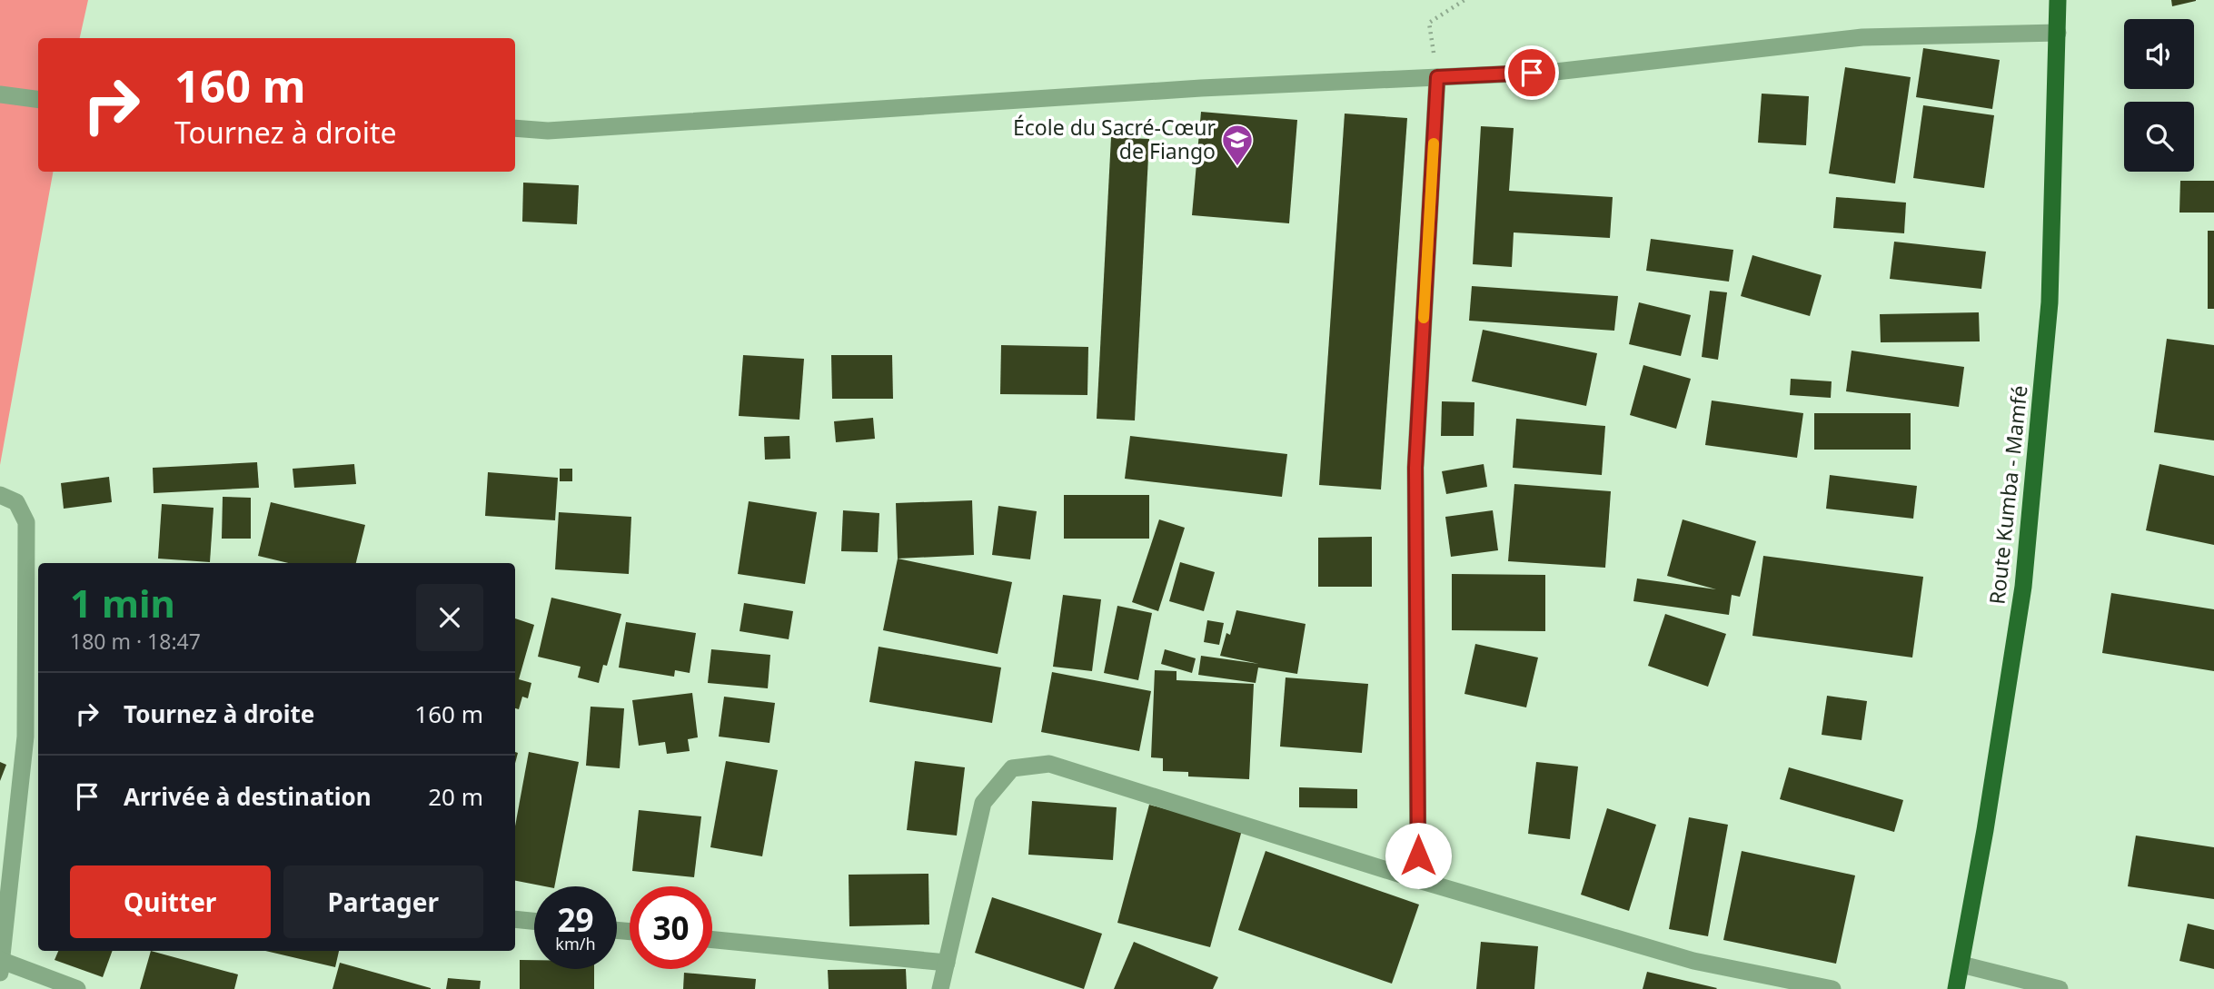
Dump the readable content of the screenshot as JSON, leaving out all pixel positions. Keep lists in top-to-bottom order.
{
  "streets": {
    "highway": ["Route Kumba - Mamfé"]
  },
  "places": {
    "school or university": ["École du Sacré-Cœur de Fiango"]
  },
  "page": {
    "turn": ["160 m", "Tournez à droite"],
    "heading": ["1 min", "180 m · 18:47"],
    "list": [
      {
        "name": "Tournez à droite",
        "value": "160 m"
      },
      {
        "name": "Arrivée à destination",
        "value": "20 m"
      }
    ],
    "buttons": ["Quitter", "Partager"],
    "speed": "29 km/h",
    "limit": "30"
  }
}
